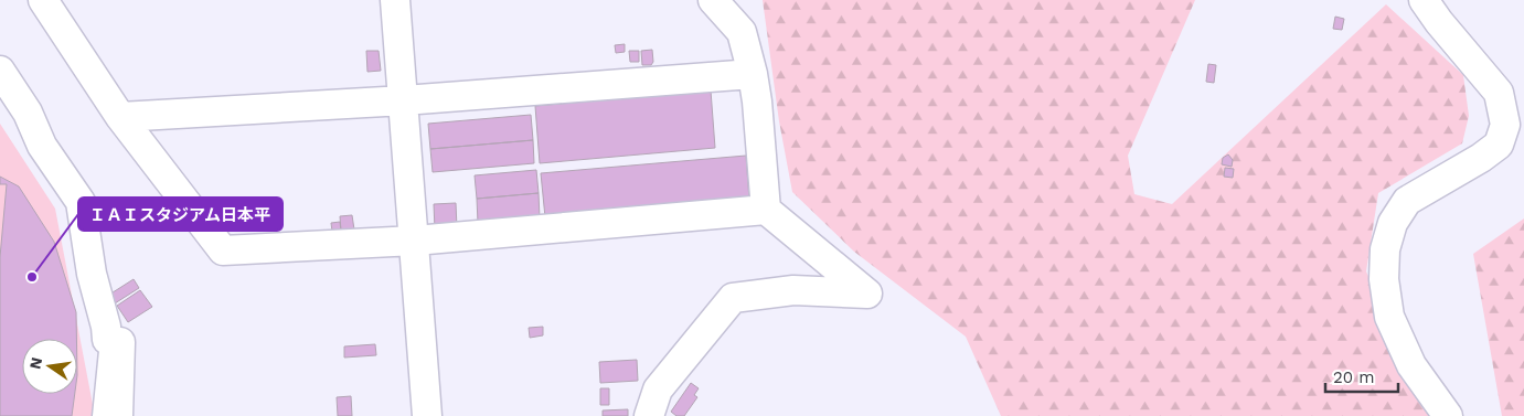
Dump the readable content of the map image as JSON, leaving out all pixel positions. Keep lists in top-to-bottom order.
{
  "places": ["ＩＡＩスタジアム日本平"],
  "scale_bar": "20 m",
  "north": "left"
}
